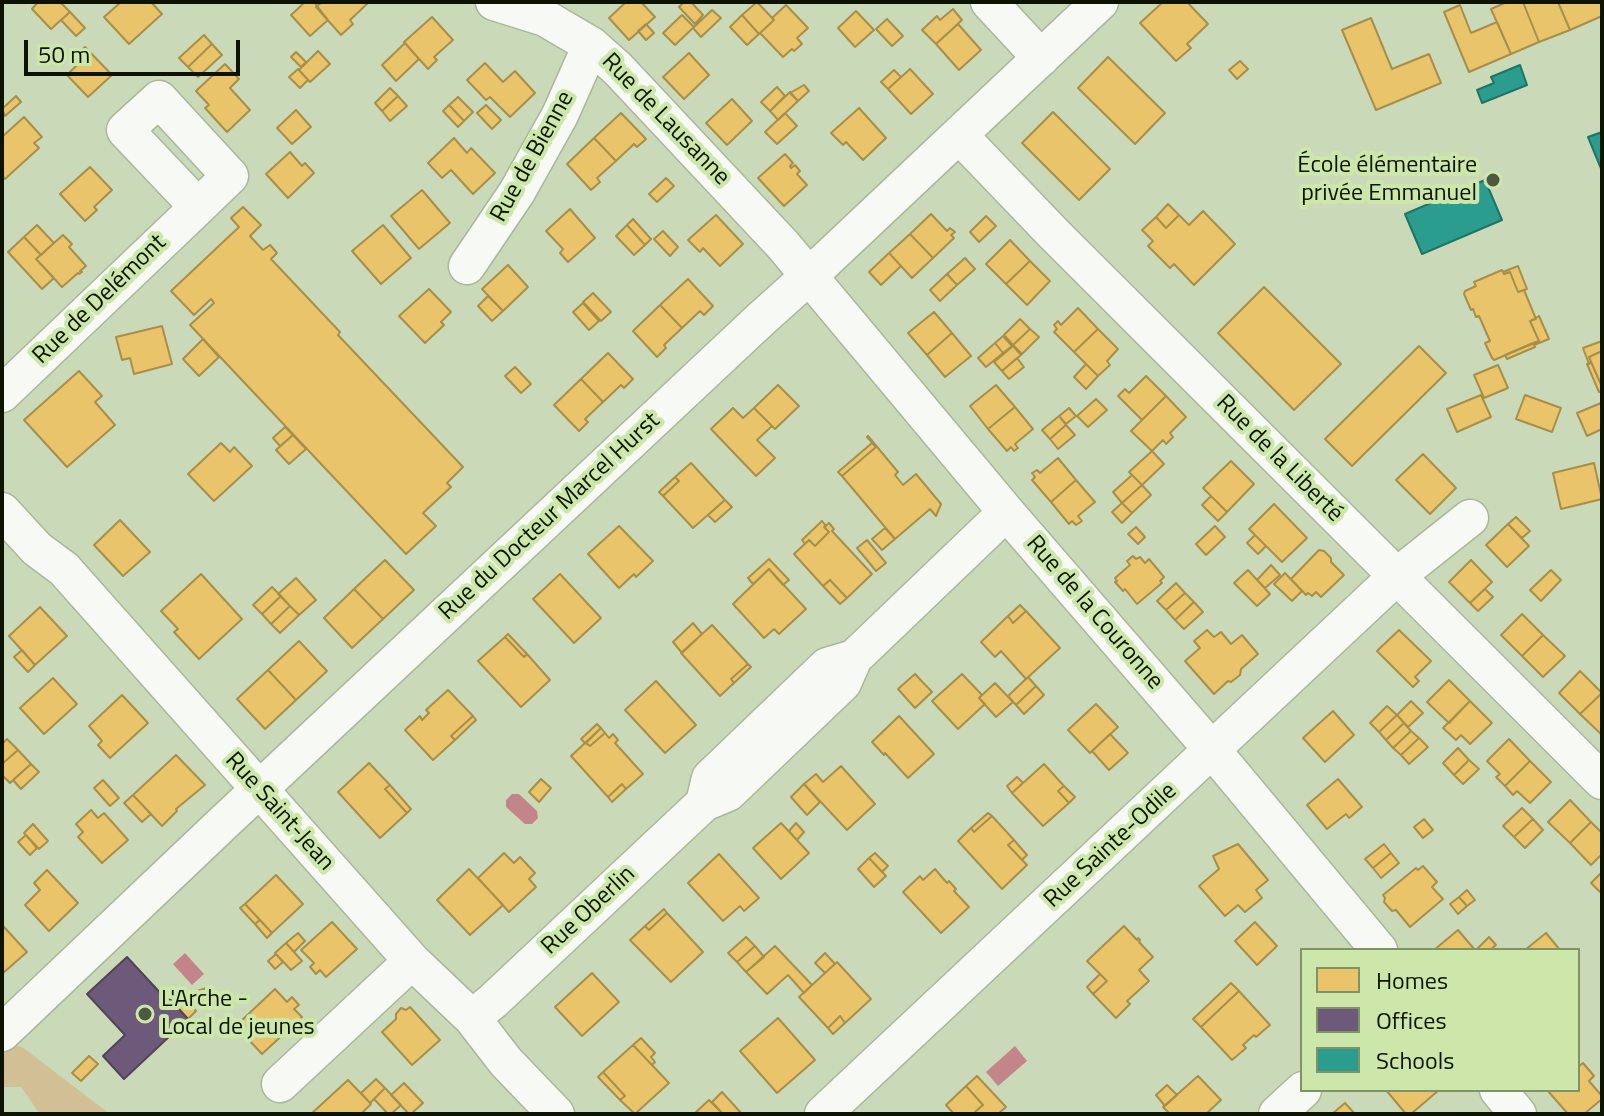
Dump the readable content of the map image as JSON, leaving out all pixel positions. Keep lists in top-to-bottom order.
{
  "streets": {
    "street": [
      "Rue de Lausanne",
      "Rue de Bienne",
      "Rue de Delémont",
      "Rue de la Liberté",
      "Rue du Docteur Marcel Hurst",
      "Rue de la Couronne",
      "Rue Saint-Jean",
      "Rue Sainte-Odile",
      "Rue Oberlin"
    ]
  },
  "crossings": [
    ["Rue de Lausanne", "Rue de Bienne"],
    ["Rue de Lausanne", "Rue du Docteur Marcel Hurst"],
    ["Rue de Lausanne", "Rue de la Couronne"],
    ["Rue de la Liberté", "Rue du Docteur Marcel Hurst"],
    ["Rue de la Liberté", "Rue Sainte-Odile"],
    ["Rue du Docteur Marcel Hurst", "Rue de la Couronne"],
    ["Rue du Docteur Marcel Hurst", "Rue Saint-Jean"],
    ["Rue de la Couronne", "Rue Sainte-Odile"],
    ["Rue de la Couronne", "Rue Oberlin"],
    ["Rue Saint-Jean", "Rue Oberlin"]
  ],
  "places": ["École élémentaire privée Emmanuel", "L'Arche - Local de jeunes"],
  "legend": ["Homes", "Offices", "Schools"],
  "scale_bar": "50 m"
}
